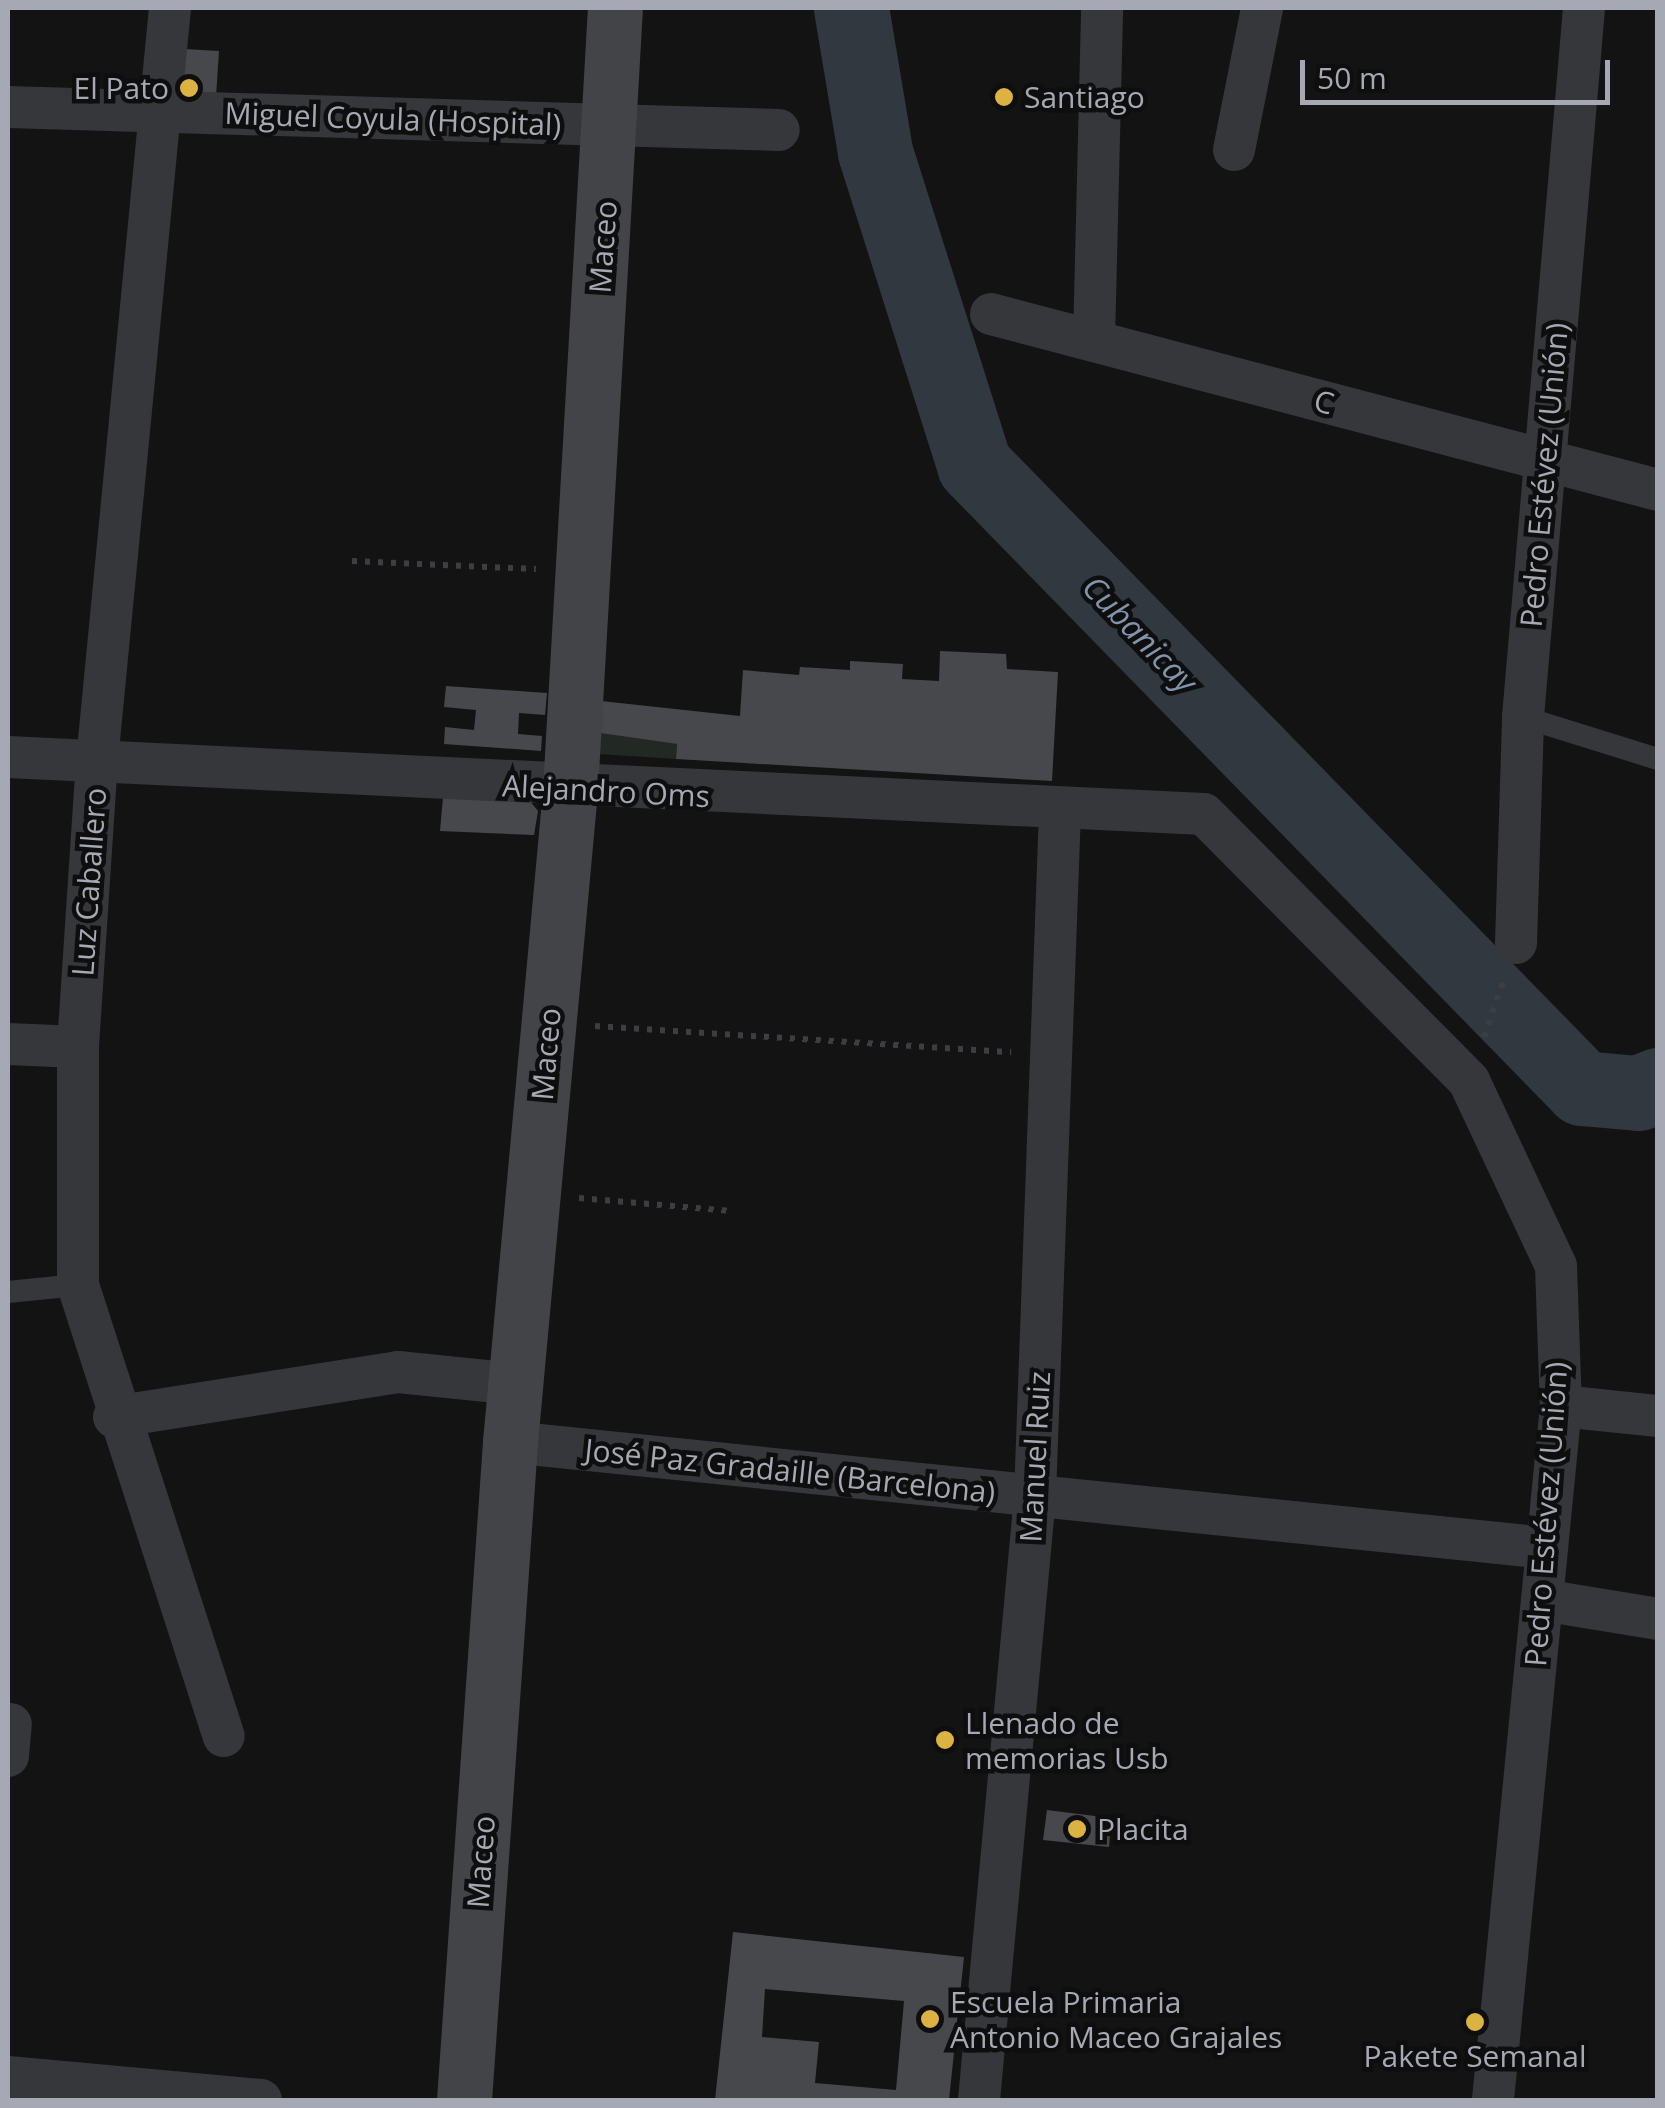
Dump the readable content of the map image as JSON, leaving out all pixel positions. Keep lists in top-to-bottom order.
{
  "streets": {
    "main road": ["Maceo"],
    "street": [
      "Miguel Coyula (Hospital)",
      "C",
      "Pedro Estévez (Unión)",
      "Alejandro Oms",
      "Luz Caballero",
      "Manuel Ruiz",
      "José Paz Gradaille (Barcelona)"
    ]
  },
  "crossings": [
    ["Miguel Coyula (Hospital)", "Maceo"],
    ["Miguel Coyula (Hospital)", "Luz Caballero"],
    ["Maceo", "Alejandro Oms"],
    ["Maceo", "José Paz Gradaille (Barcelona)"],
    ["C", "Pedro Estévez (Unión)"],
    ["Pedro Estévez (Unión)", "Alejandro Oms"],
    ["Pedro Estévez (Unión)", "José Paz Gradaille (Barcelona)"],
    ["Alejandro Oms", "Luz Caballero"],
    ["Alejandro Oms", "Manuel Ruiz"],
    ["Manuel Ruiz", "José Paz Gradaille (Barcelona)"]
  ],
  "water": ["Cubanicay"],
  "places": [
    "El Pato",
    "Santiago",
    "Llenado de memorias Usb",
    "Placita",
    "Escuela Primaria Antonio Maceo Grajales",
    "Pakete Semanal"
  ],
  "scale_bar": "50 m"
}
